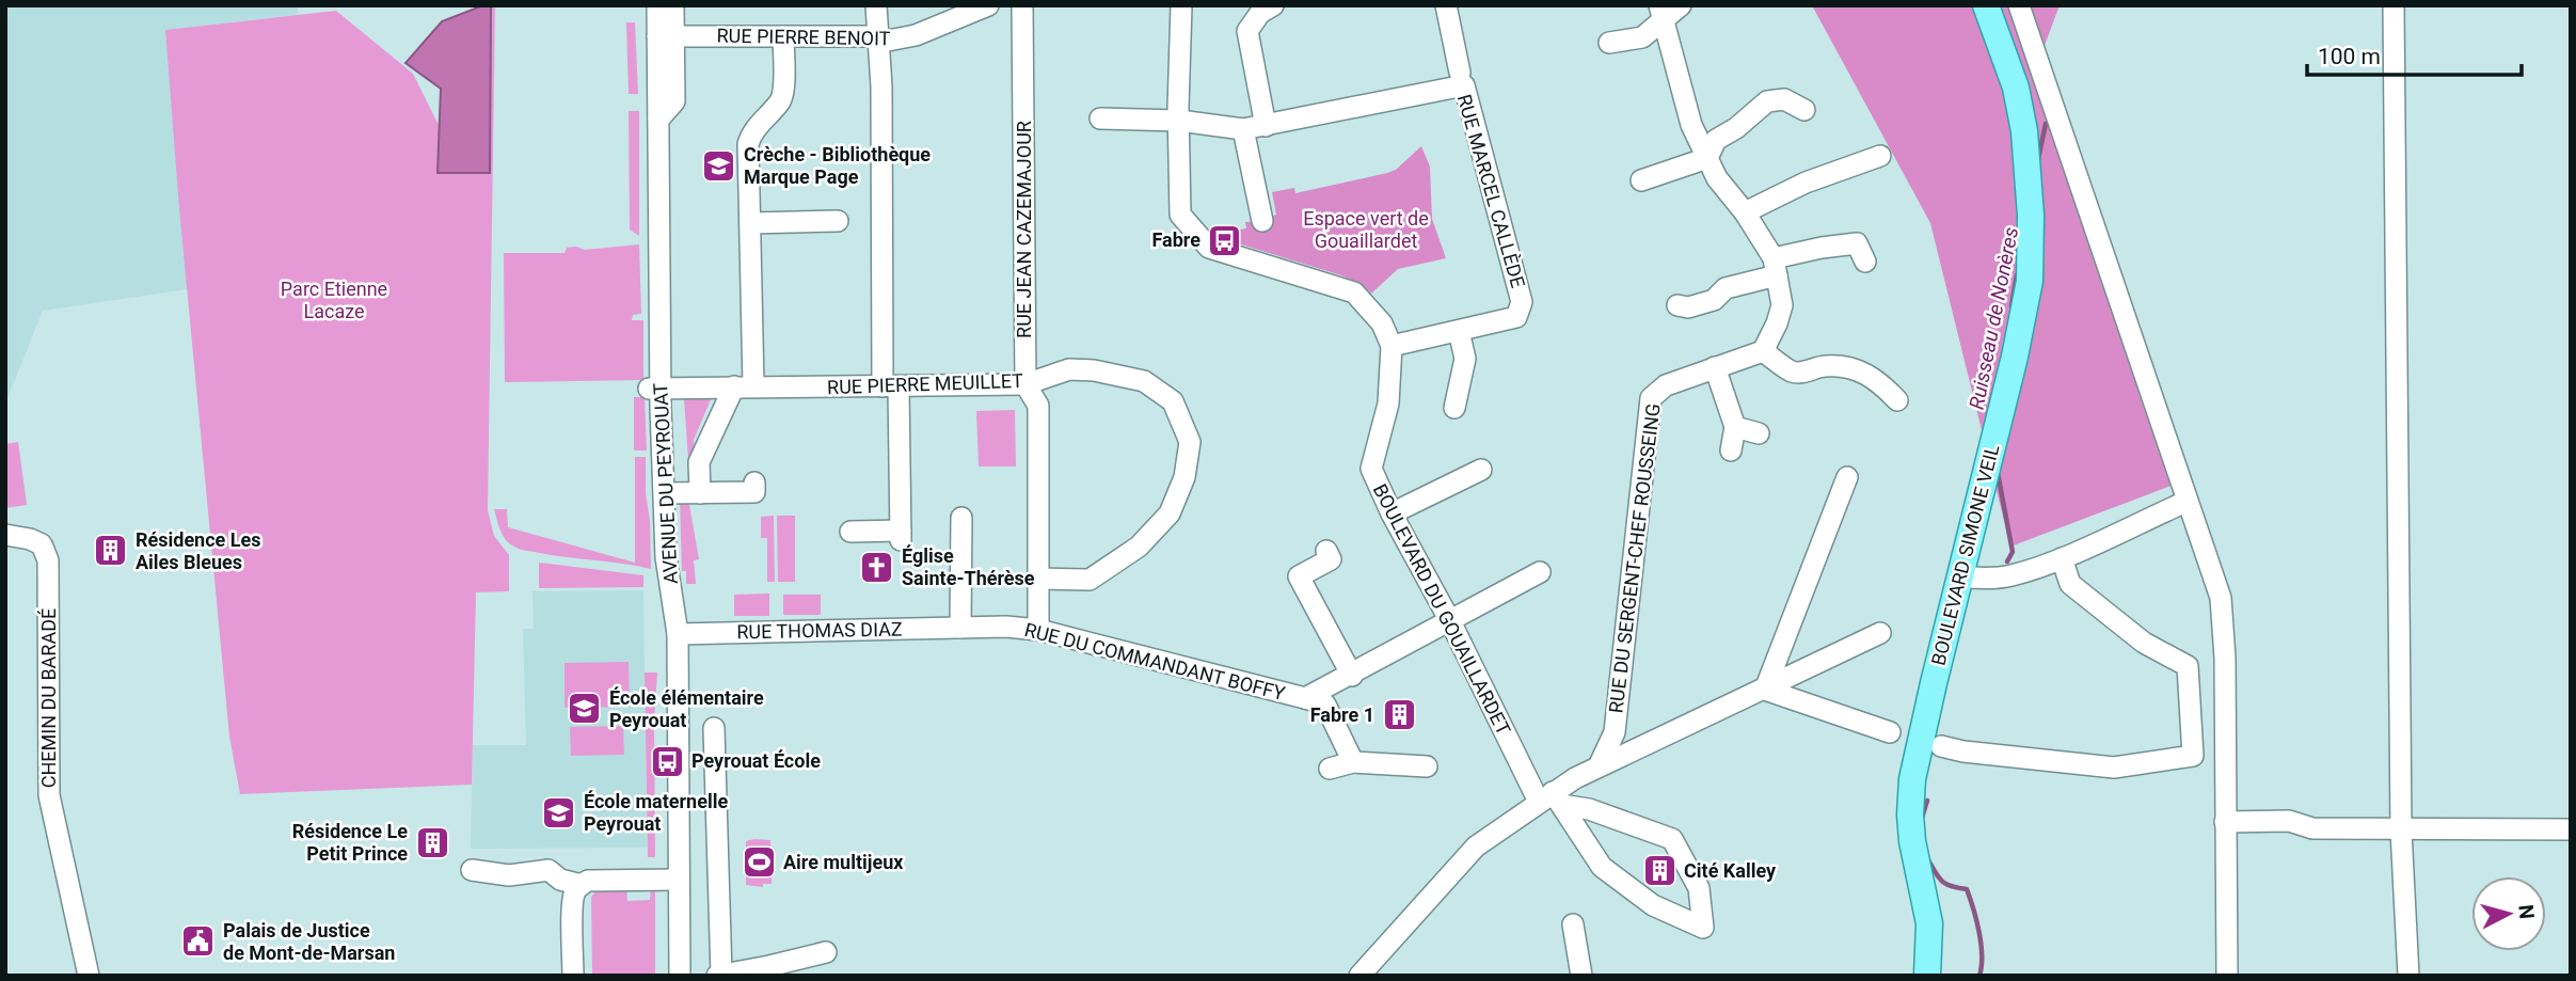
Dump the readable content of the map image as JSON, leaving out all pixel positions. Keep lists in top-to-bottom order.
{
  "streets": {
    "main road": ["BOULEVARD SIMONE VEIL"],
    "street": [
      "RUE PIERRE BENOIT",
      "RUE MARCEL CALLÈDE",
      "RUE JEAN CAZEMAJOUR",
      "RUE PIERRE MEUILLET",
      "AVENUE DU PEYROUAT",
      "RUE DU SERGENT-CHEF ROUSSEING",
      "BOULEVARD DU GOUAILLARDET",
      "RUE THOMAS DIAZ",
      "RUE DU COMMANDANT BOFFY",
      "CHEMIN DU BARADÉ"
    ]
  },
  "crossings": [
    ["RUE PIERRE BENOIT", "AVENUE DU PEYROUAT"],
    ["RUE MARCEL CALLÈDE", "BOULEVARD DU GOUAILLARDET"],
    ["RUE JEAN CAZEMAJOUR", "RUE PIERRE MEUILLET"],
    ["RUE JEAN CAZEMAJOUR", "RUE DU COMMANDANT BOFFY"],
    ["RUE PIERRE MEUILLET", "AVENUE DU PEYROUAT"],
    ["AVENUE DU PEYROUAT", "RUE THOMAS DIAZ"],
    ["BOULEVARD DU GOUAILLARDET", "RUE DU COMMANDANT BOFFY"],
    ["RUE THOMAS DIAZ", "RUE DU COMMANDANT BOFFY"]
  ],
  "water": ["Ruisseau de Nonères"],
  "parks": ["Espace vert de Gouaillardet", "Parc Etienne Lacaze"],
  "places": {
    "school or university": ["Crèche - Bibliothèque Marque Page", "École élémentaire Peyrouat", "École maternelle Peyrouat"],
    "bus stop": ["Fabre", "Peyrouat École"],
    "building": [
      "Résidence Les Ailes Bleues",
      "Fabre 1",
      "Résidence Le Petit Prince",
      "Cité Kalley"
    ],
    "church": ["Église Sainte-Thérèse"],
    "sports": ["Aire multijeux"],
    "public building": ["Palais de Justice de Mont-de-Marsan"]
  },
  "scale_bar": "100 m",
  "north": "right"
}
